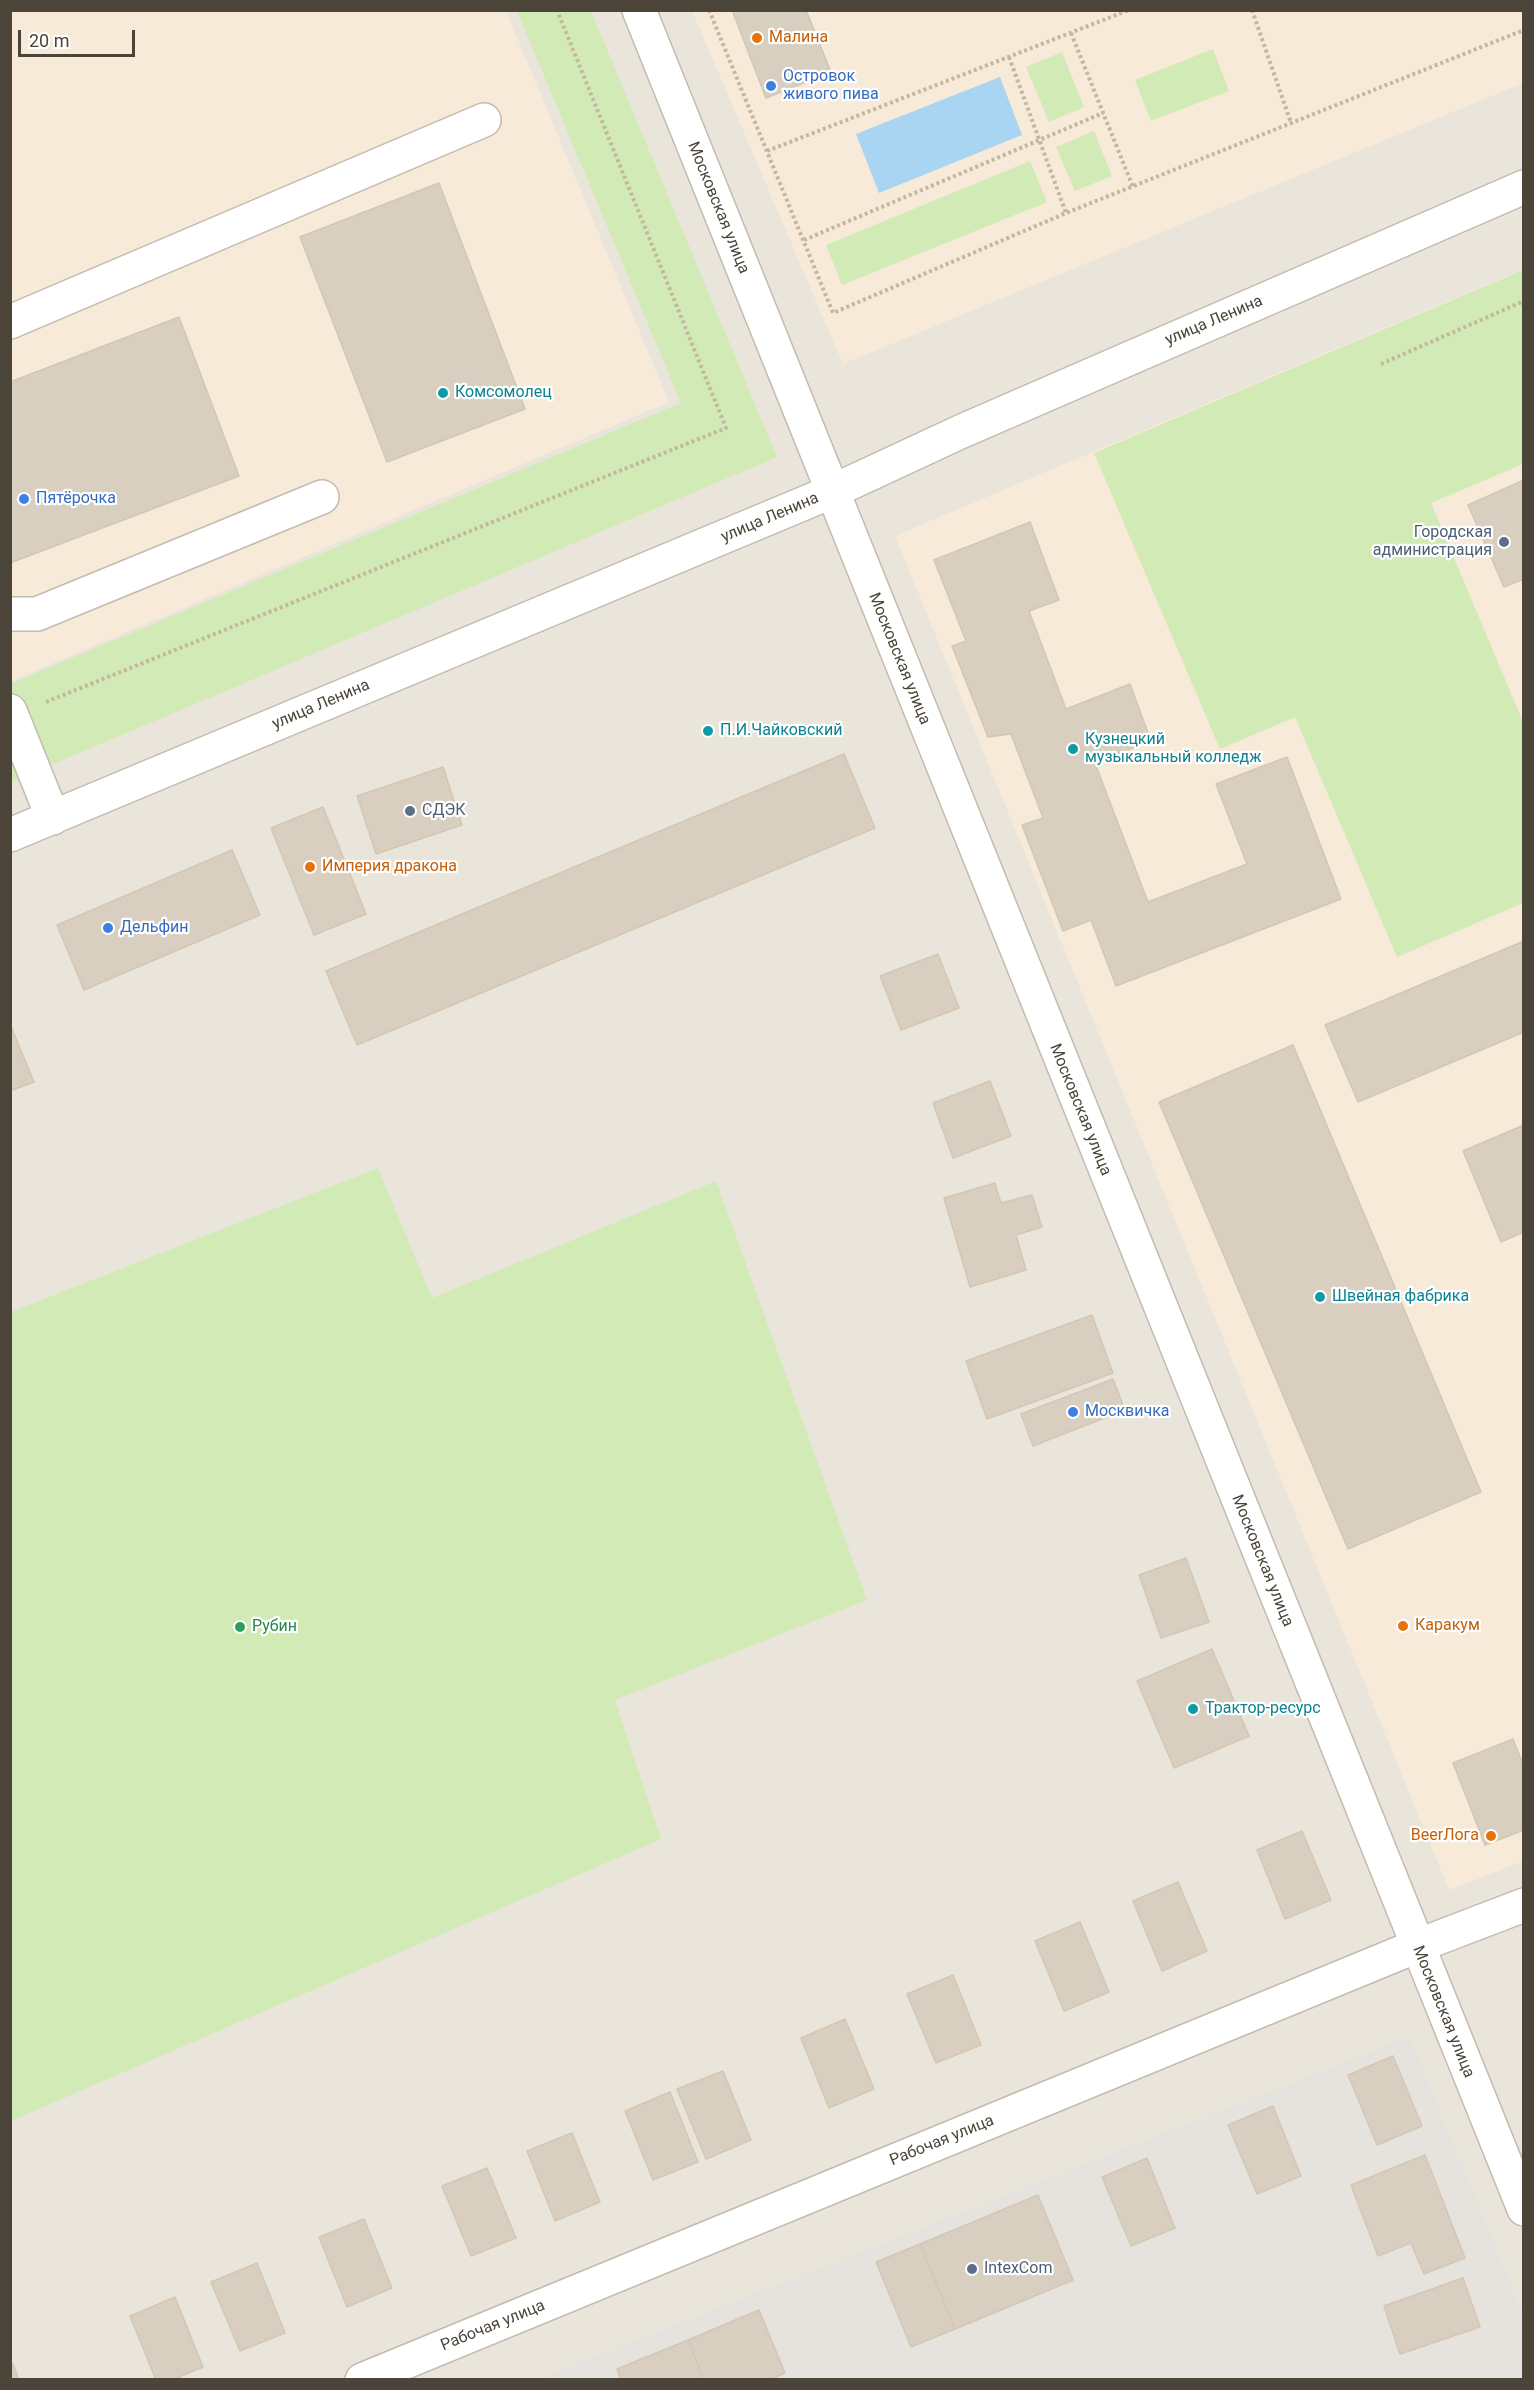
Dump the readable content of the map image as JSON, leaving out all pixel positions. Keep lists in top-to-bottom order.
{
  "streets": {
    "street": ["Московская улица", "улица Ленина", "Рабочая улица"]
  },
  "crossings": [
    ["Московская улица", "улица Ленина"],
    ["Московская улица", "Рабочая улица"]
  ],
  "places": [
    "Малина",
    "Островок живого пива",
    "Комсомолец",
    "Пятёрочка",
    "Городская администрация",
    "П.И.Чайковский",
    "Кузнецкий музыкальный колледж",
    "СДЭК",
    "Империя дракона",
    "Дельфин",
    "Швейная фабрика",
    "Москвичка",
    "Каракум",
    "Рубин",
    "Трактор-ресурс",
    "BeerЛога",
    "IntexCom"
  ],
  "scale_bar": "20 m"
}
